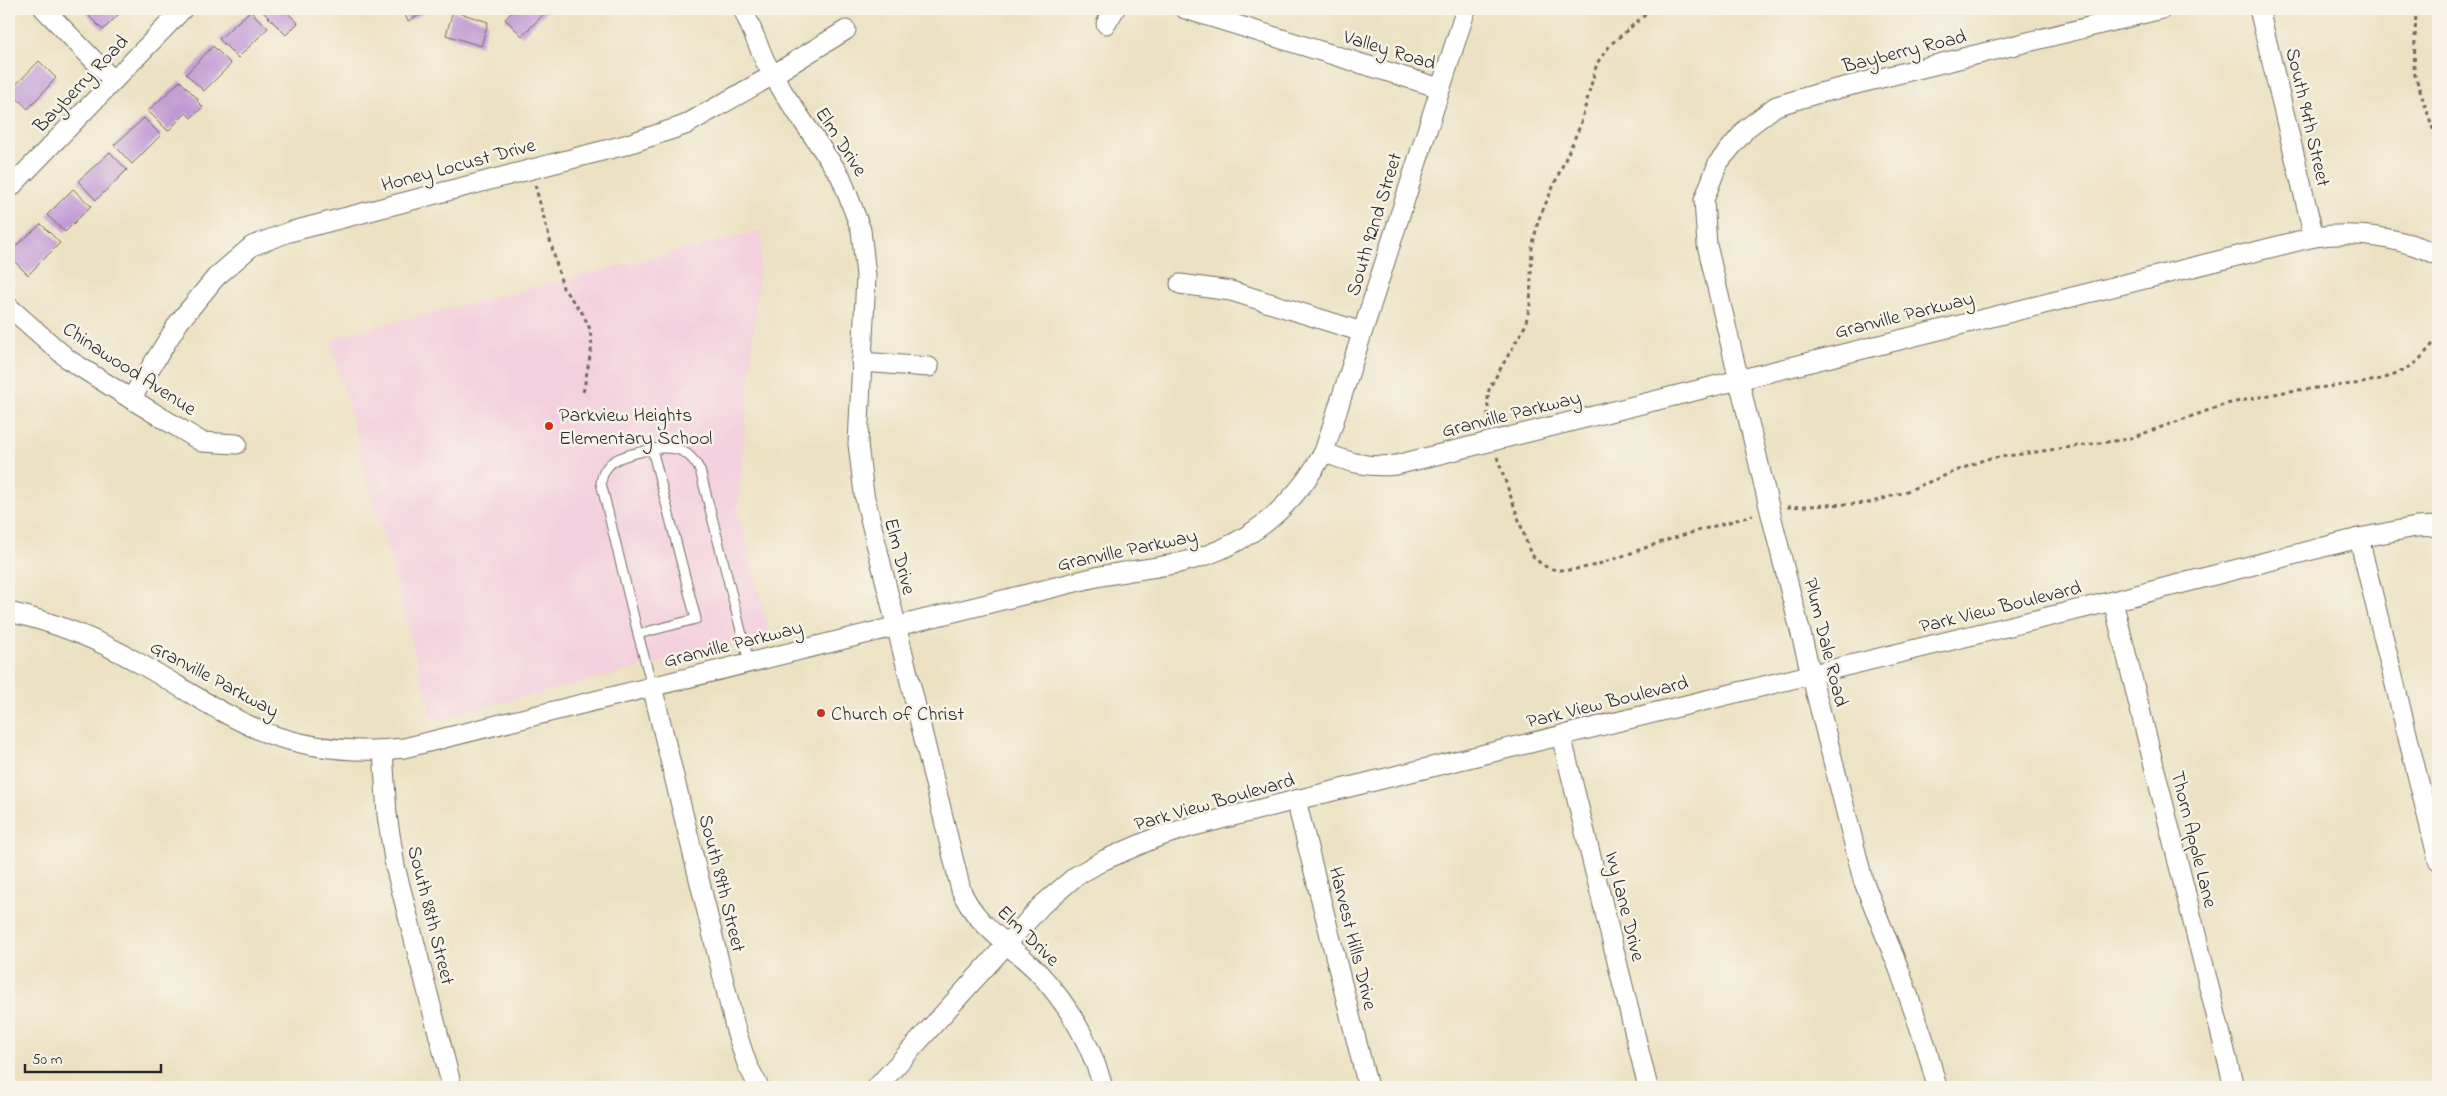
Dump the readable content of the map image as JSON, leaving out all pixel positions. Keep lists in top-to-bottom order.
{
  "streets": {
    "street": [
      "Valley Road",
      "Bayberry Road",
      "South 94th Street",
      "Elm Drive",
      "Honey Locust Drive",
      "South 92nd Street",
      "Granville Parkway",
      "Chinawood Avenue",
      "Park View Boulevard",
      "Plum Dale Road",
      "Thorn Apple Lane",
      "South 89th Street",
      "Ivy Lane Drive",
      "South 88th Street",
      "Harvest Hills Drive"
    ]
  },
  "crossings": [
    ["Valley Road", "South 92nd Street"],
    ["Bayberry Road", "Plum Dale Road"],
    ["South 94th Street", "Granville Parkway"],
    ["Elm Drive", "Honey Locust Drive"],
    ["Elm Drive", "Granville Parkway"],
    ["Elm Drive", "Park View Boulevard"],
    ["Honey Locust Drive", "Chinawood Avenue"],
    ["South 92nd Street", "Granville Parkway"],
    ["Granville Parkway", "Plum Dale Road"],
    ["Granville Parkway", "South 89th Street"],
    ["Granville Parkway", "South 88th Street"],
    ["Park View Boulevard", "Plum Dale Road"],
    ["Park View Boulevard", "Thorn Apple Lane"],
    ["Park View Boulevard", "Ivy Lane Drive"],
    ["Park View Boulevard", "Harvest Hills Drive"]
  ],
  "places": ["Parkview Heights Elementary School", "Church of Christ"],
  "scale_bar": "50 m"
}
